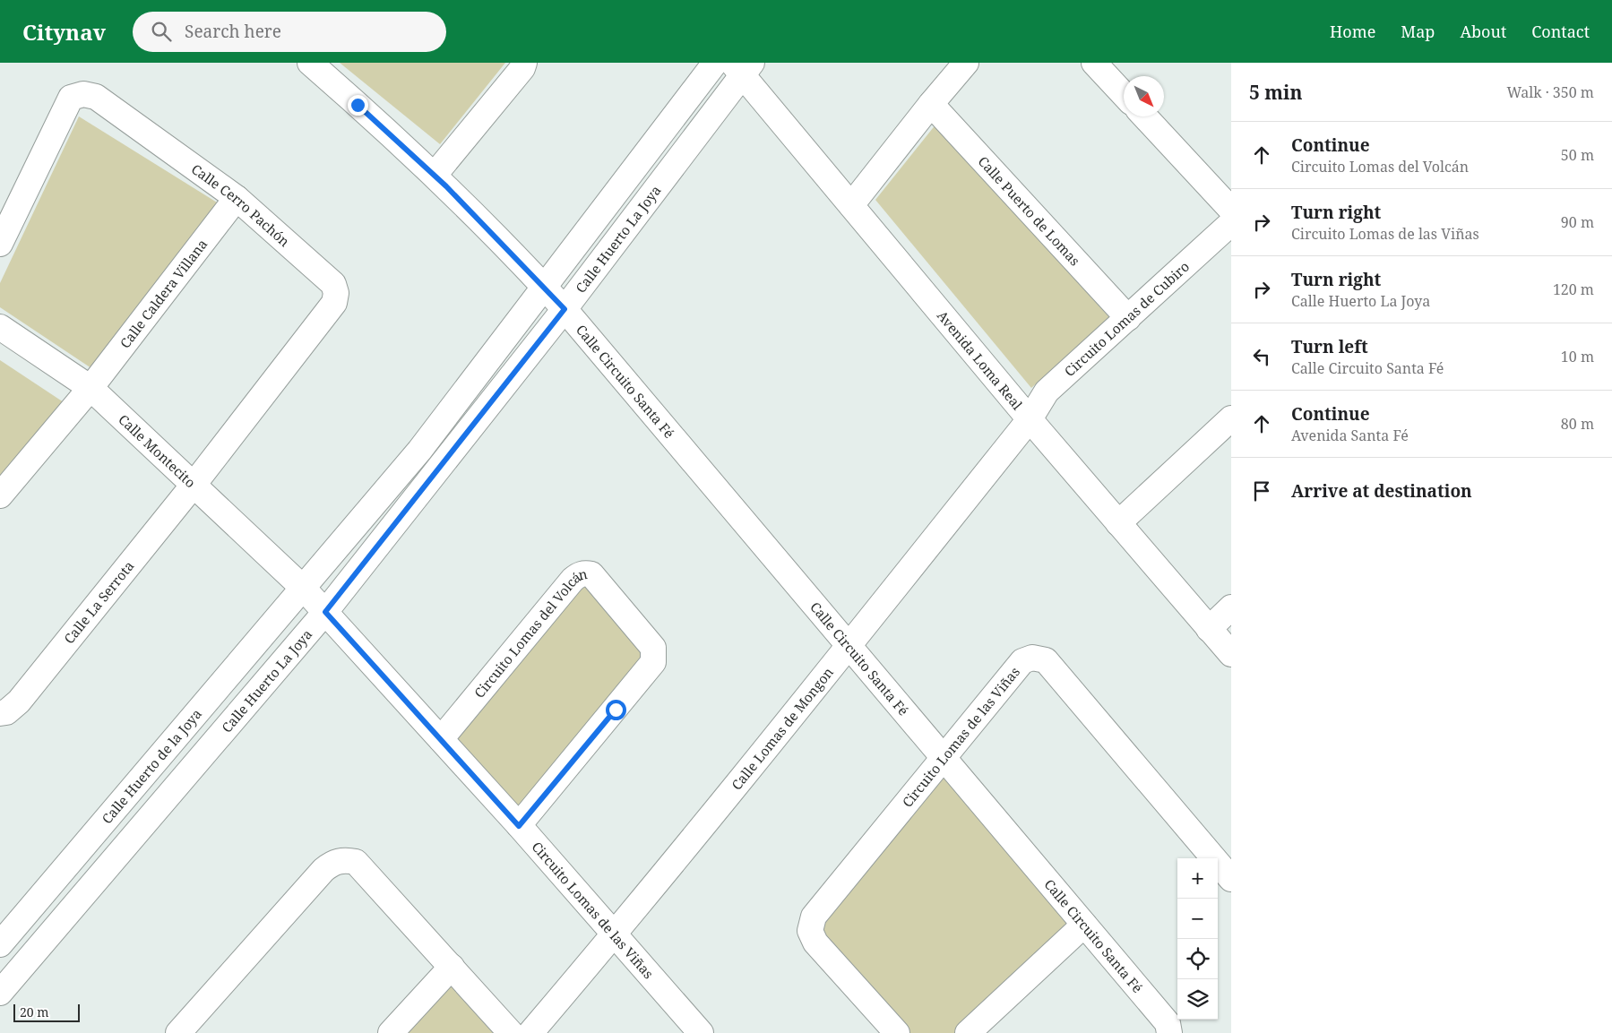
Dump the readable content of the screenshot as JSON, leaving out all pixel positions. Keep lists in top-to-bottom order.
{
  "streets": {
    "street": [
      "Calle Cerro Pachón",
      "Calle Puerto de Lomas",
      "Calle Huerto La Joya",
      "Calle Caldera Villana",
      "Circuito Lomas de Cubiro",
      "Avenida Loma Real",
      "Calle Circuito Santa Fé",
      "Calle Montecito",
      "Calle La Serrota",
      "Circuito Lomas del Volcán",
      "Calle Lomas de Mongon",
      "Circuito Lomas de las Viñas",
      "Calle Huerto de la Joya"
    ]
  },
  "crossings": [
    ["Calle Cerro Pachón", "Calle Caldera Villana"],
    ["Calle Cerro Pachón", "Calle Montecito"],
    ["Calle Cerro Pachón", "Calle La Serrota"],
    ["Calle Puerto de Lomas", "Circuito Lomas de Cubiro"],
    ["Calle Huerto La Joya", "Avenida Loma Real"],
    ["Calle Huerto La Joya", "Calle Circuito Santa Fé"],
    ["Calle Huerto La Joya", "Circuito Lomas de las Viñas"],
    ["Calle Caldera Villana", "Calle Montecito"],
    ["Circuito Lomas de Cubiro", "Avenida Loma Real"],
    ["Circuito Lomas de Cubiro", "Calle Lomas de Mongon"],
    ["Avenida Loma Real", "Calle Lomas de Mongon"],
    ["Calle Circuito Santa Fé", "Calle Lomas de Mongon"],
    ["Calle Circuito Santa Fé", "Circuito Lomas de las Viñas"],
    ["Calle Montecito", "Calle La Serrota"],
    ["Calle Montecito", "Circuito Lomas de las Viñas"],
    ["Calle Montecito", "Calle Huerto de la Joya"],
    ["Circuito Lomas del Volcán", "Circuito Lomas de las Viñas"],
    ["Calle Lomas de Mongon", "Circuito Lomas de las Viñas"],
    ["Circuito Lomas de las Viñas", "Calle Huerto de la Joya"]
  ],
  "scale_bar": "20 m",
  "north": "bottom right",
  "page": {
    "header": "Citynav",
    "search": "Search here",
    "nav": [
      "Home",
      "Map",
      "About",
      "Contact"
    ],
    "heading": ["5 min", "Walk · 350 m"],
    "list": [
      ["Continue", "Circuito Lomas del Volcán", "50 m"],
      ["Turn right", "Circuito Lomas de las Viñas", "90 m"],
      ["Turn right", "Calle Huerto La Joya", "120 m"],
      ["Turn left", "Calle Circuito Santa Fé", "10 m"],
      ["Continue", "Avenida Santa Fé", "80 m"],
      "Arrive at destination"
    ],
    "map_buttons": ["+", "−"],
    "scale": "20 m"
  }
}
